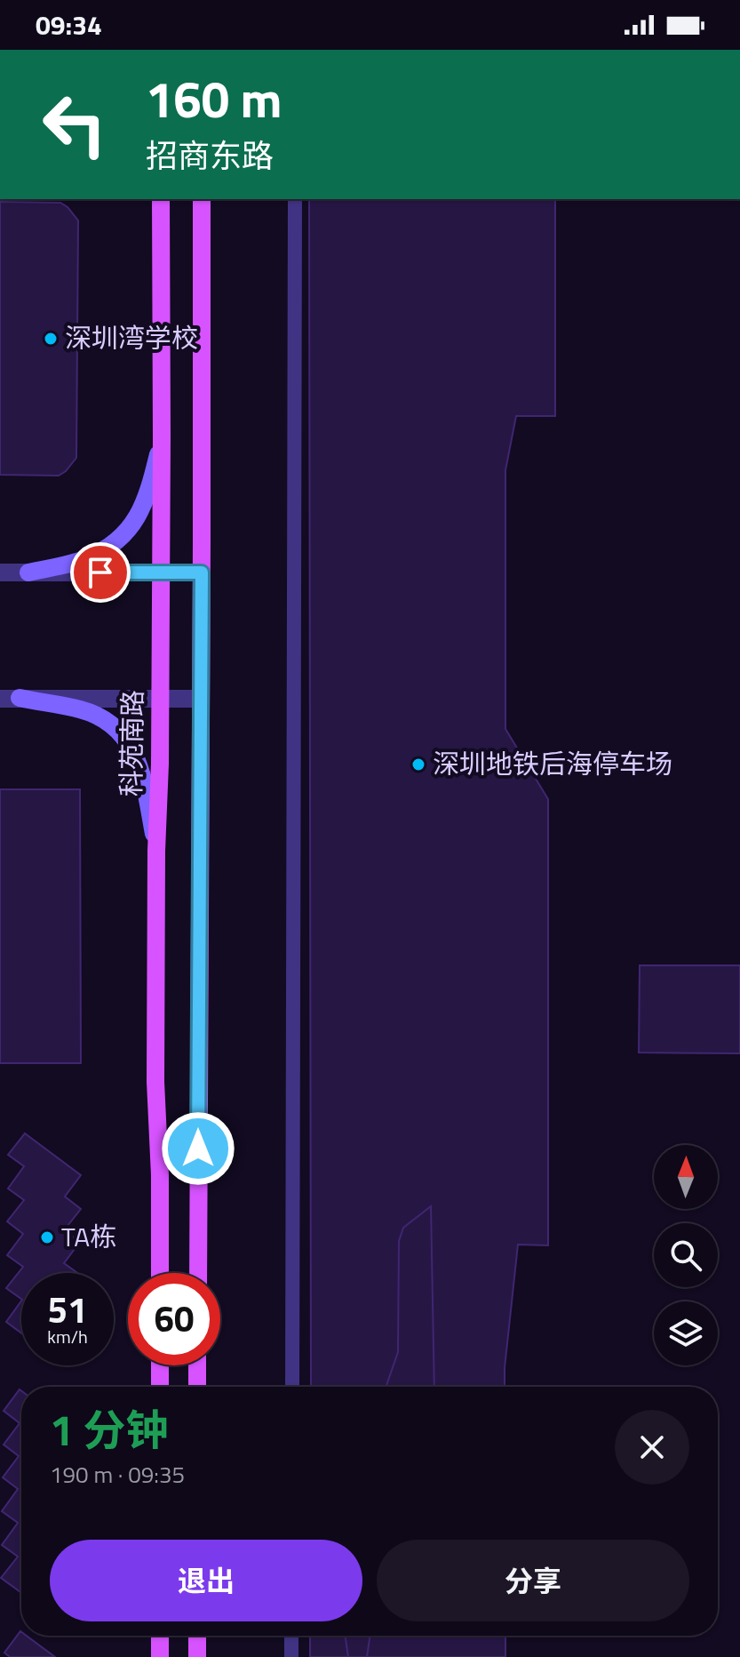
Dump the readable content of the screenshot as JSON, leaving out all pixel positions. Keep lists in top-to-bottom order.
{
  "streets": {
    "main road": ["科苑南路"]
  },
  "places": ["深圳湾学校", "深圳地铁后海停车场", "TA栋"],
  "north": "top",
  "page": {
    "status": "09:34",
    "turn": ["160 m", "招商东路"],
    "speed": "51 km/h",
    "limit": "60",
    "heading": ["1 分钟", "190 m · 09:35"],
    "buttons": ["退出", "分享"]
  }
}
